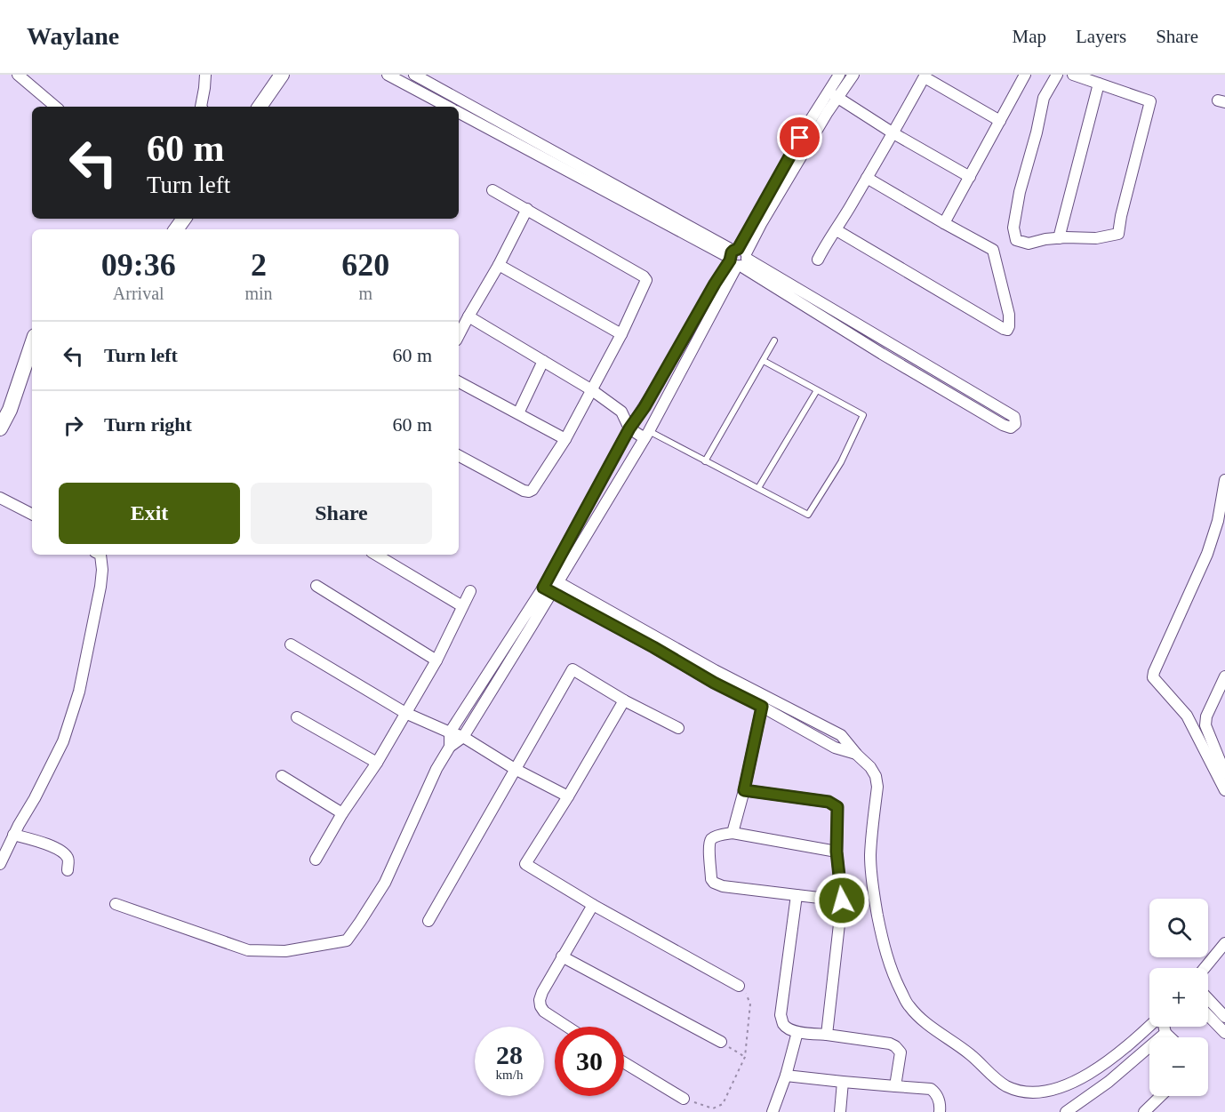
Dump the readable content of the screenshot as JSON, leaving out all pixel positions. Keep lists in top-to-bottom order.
{
  "page": {
    "header": "Waylane",
    "nav": ["Map", "Layers", "Share"],
    "turn": ["60 m", "Turn left"],
    "eta": [
      "09:36",
      "Arrival",
      "2",
      "min",
      "620",
      "m"
    ],
    "list": [
      {
        "name": "Turn left",
        "value": "60 m"
      },
      {
        "name": "Turn right",
        "value": "60 m"
      }
    ],
    "buttons": ["Exit", "Share"],
    "map_buttons": ["+", "−"],
    "speed": "28 km/h",
    "limit": "30"
  }
}
